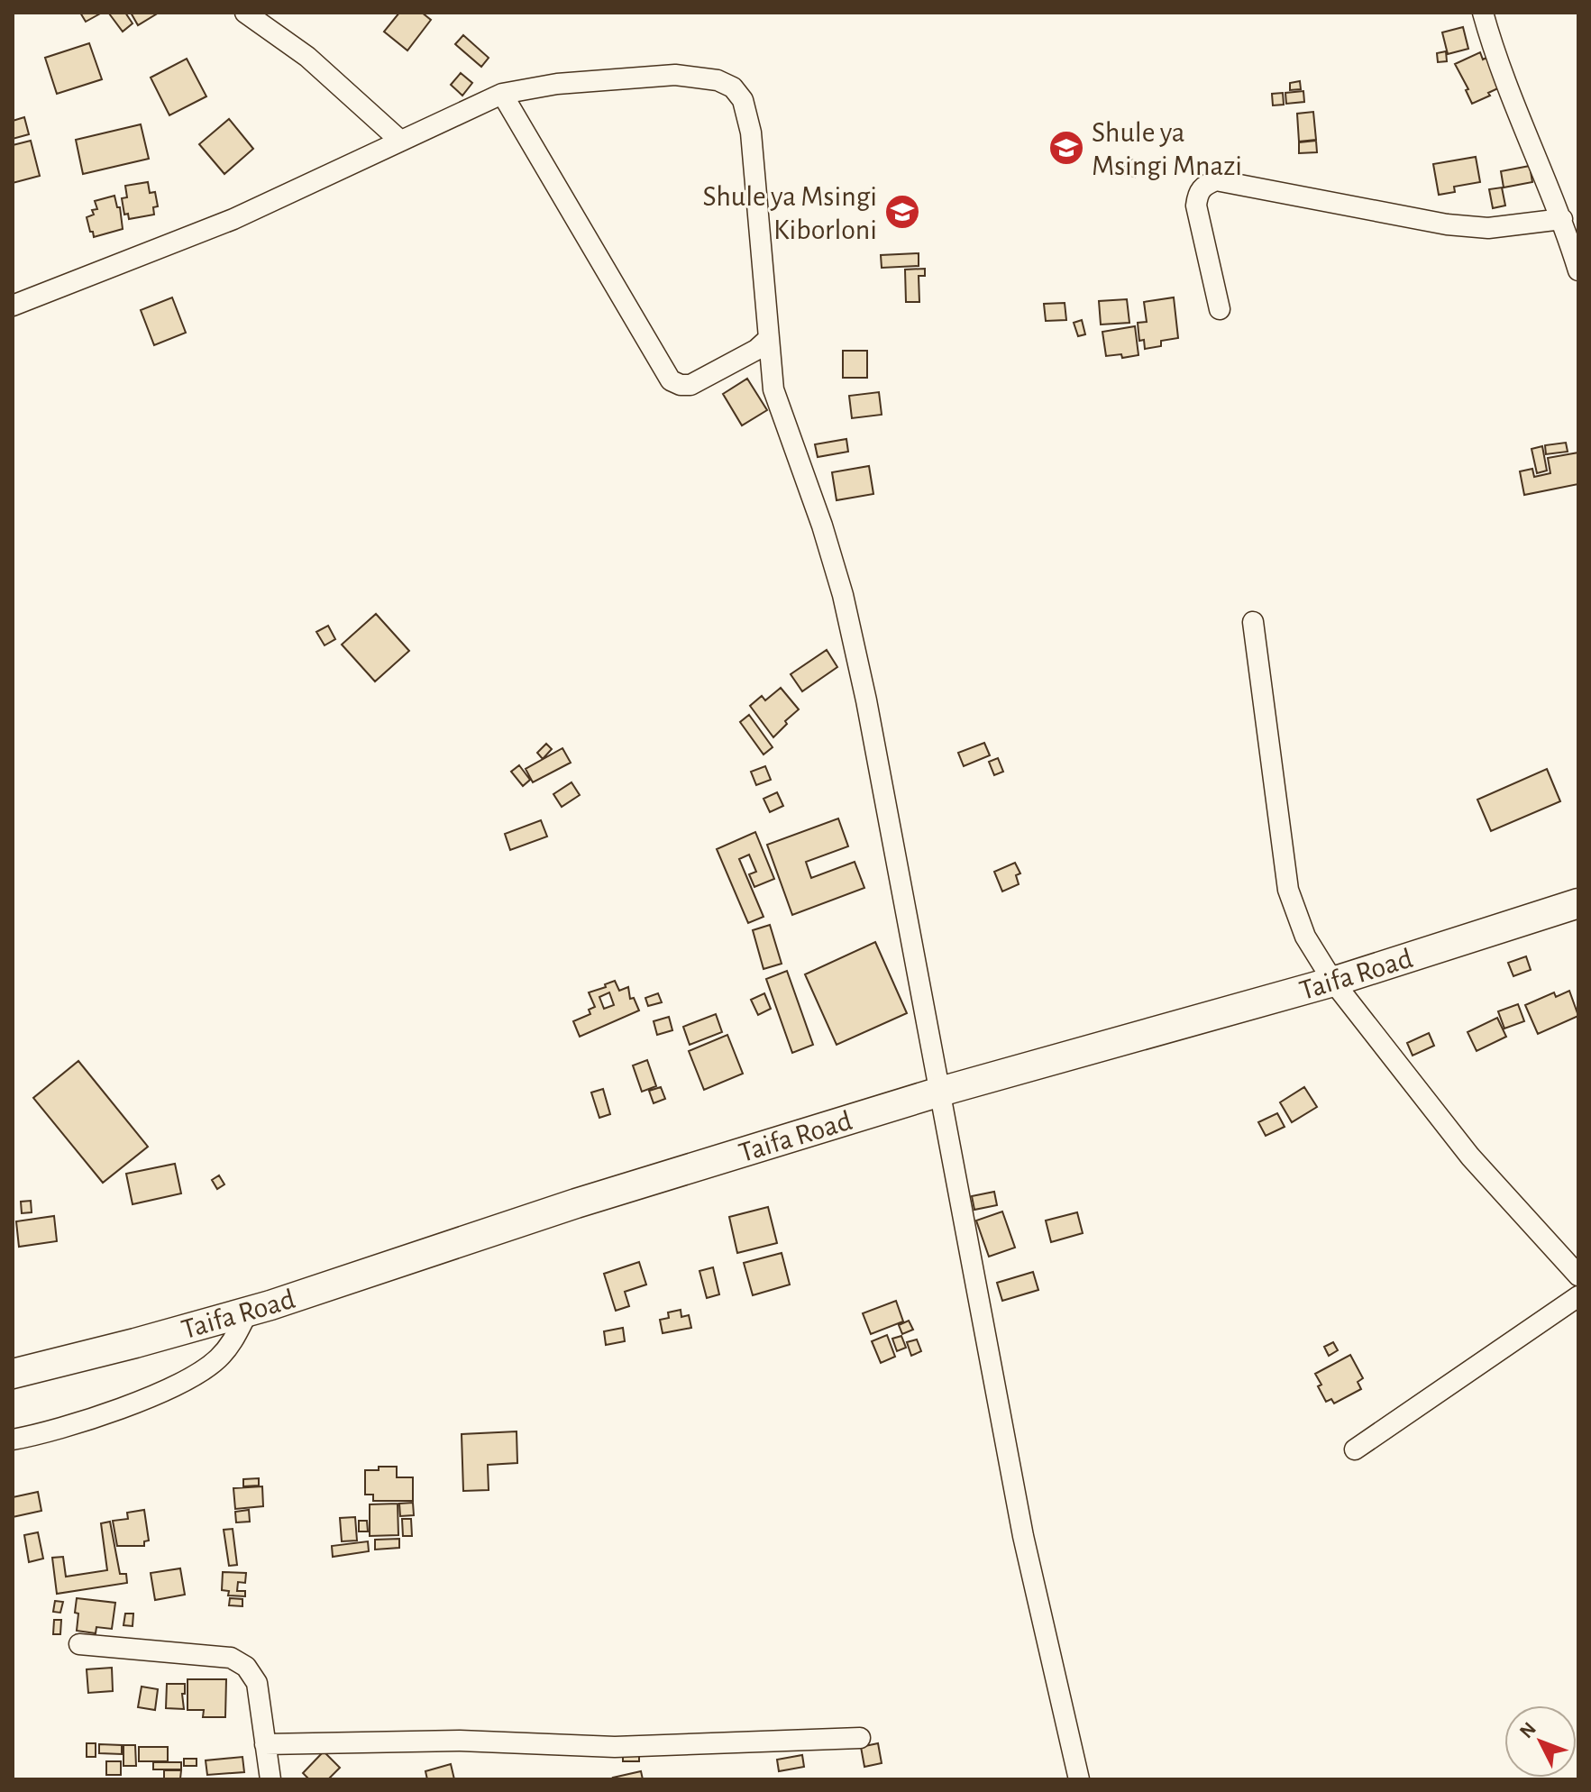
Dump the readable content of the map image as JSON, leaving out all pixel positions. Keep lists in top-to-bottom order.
{
  "streets": {
    "highway": ["Taifa Road"]
  },
  "places": {
    "school or university": ["Shule ya Msingi Mnazi", "Shule ya Msingi Kiborloni"]
  },
  "north": "top left"
}
